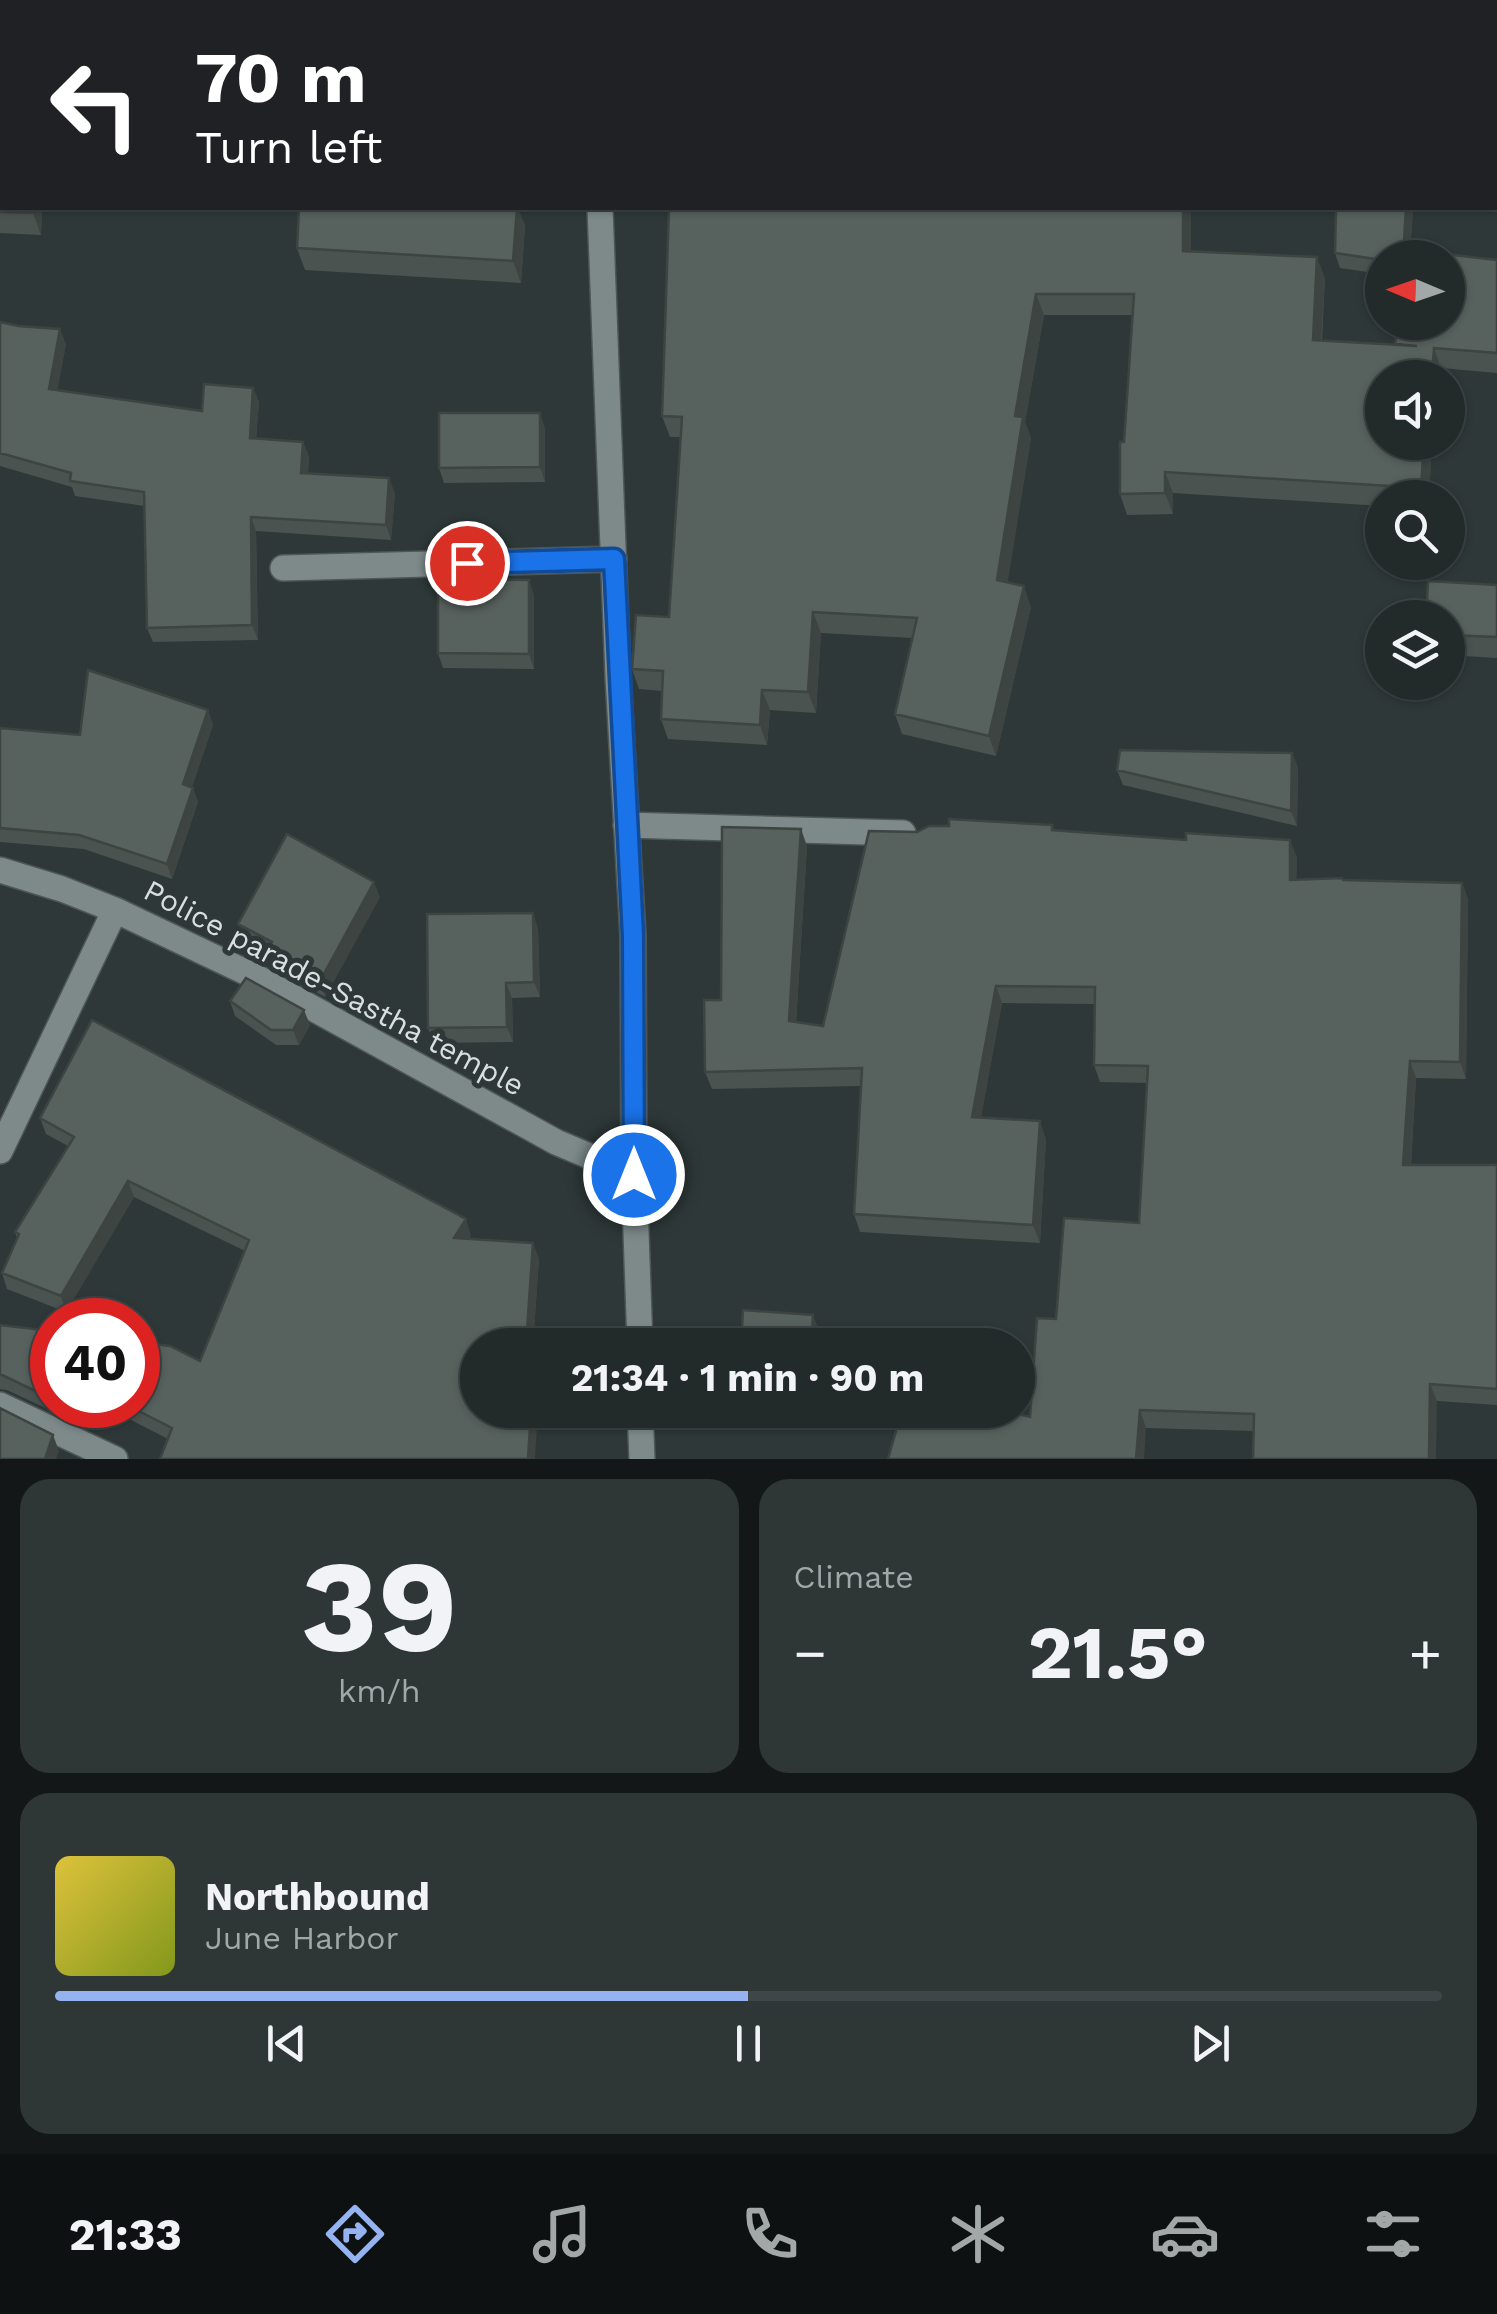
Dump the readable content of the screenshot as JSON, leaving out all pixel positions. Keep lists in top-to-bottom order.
{
  "streets": {
    "street": ["Police parade-Sastha temple"]
  },
  "north": "left",
  "page": {
    "turn": ["70 m", "Turn left"],
    "limit": "40",
    "trip": "21:34 · 1 min · 90 m",
    "tile": [
      ["39", "km/h"],
      "Climate"
    ],
    "heat": ["−", "21.5°", "+"],
    "song": ["Northbound", "June Harbor"],
    "tabs": "21:33"
  }
}
